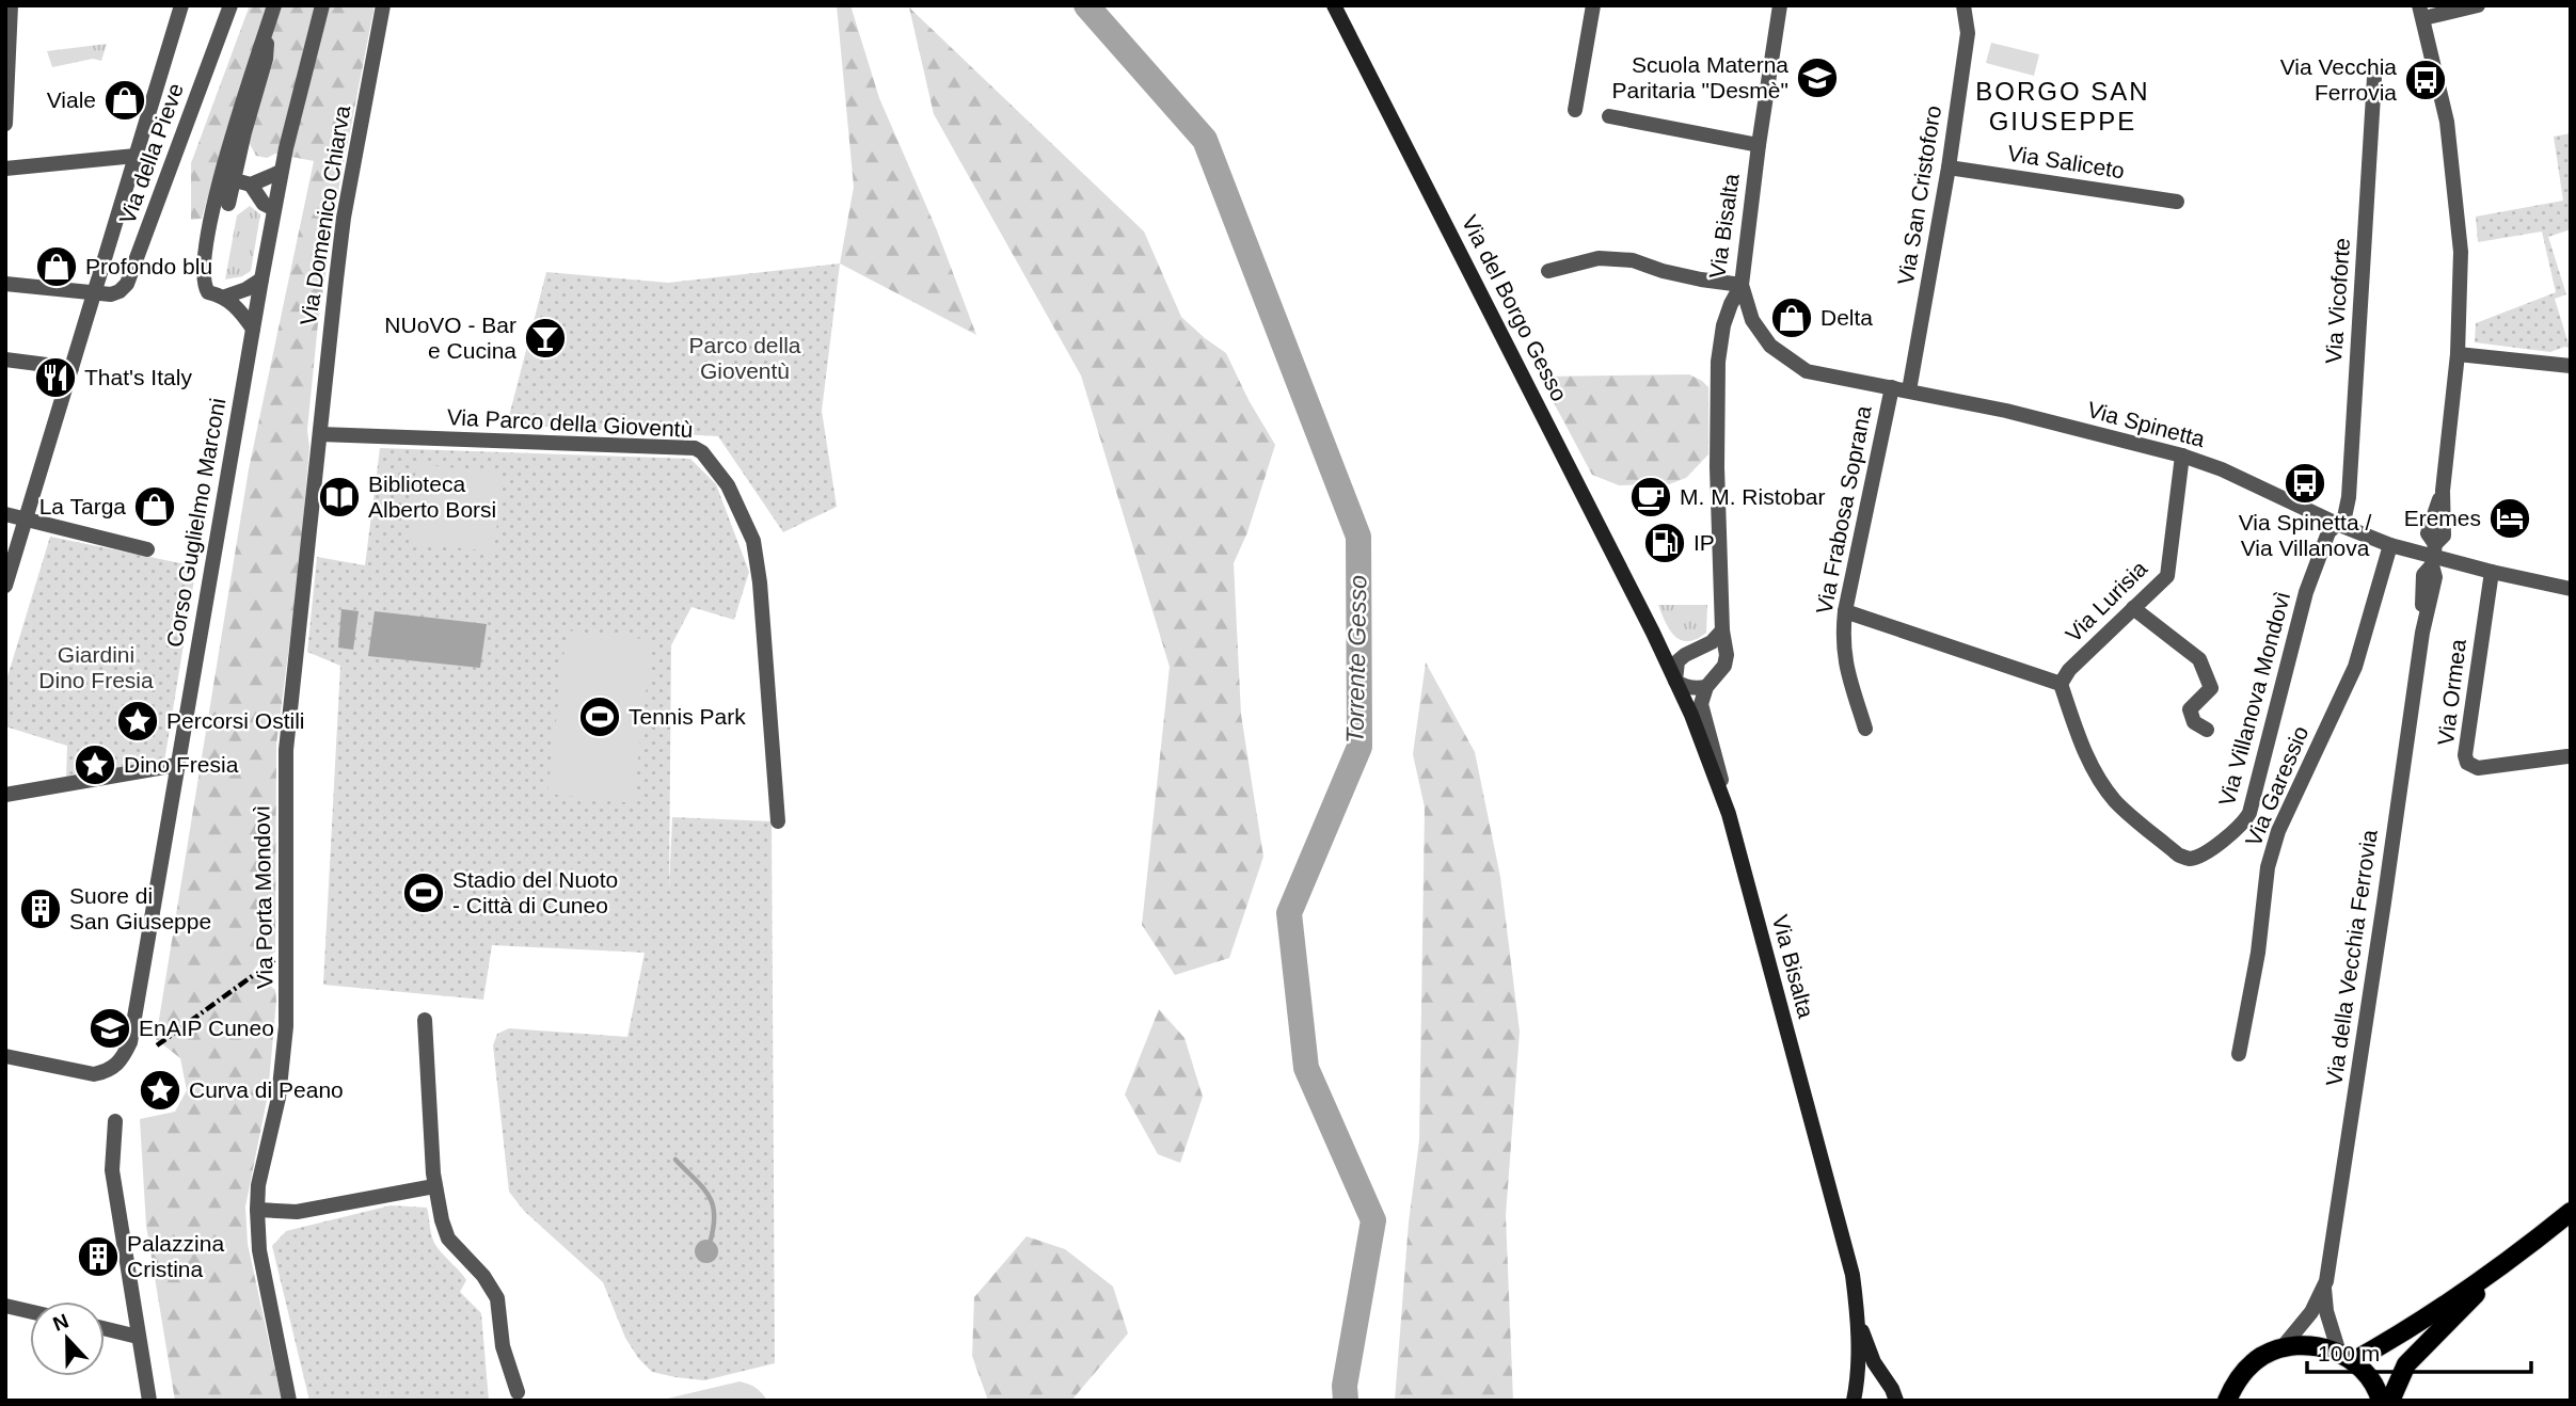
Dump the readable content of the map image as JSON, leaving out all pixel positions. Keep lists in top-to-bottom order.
{
  "streets": {
    "main road": ["Via Bisalta", "Via del Borgo Gesso"],
    "street": [
      "Via della Pieve",
      "Via Saliceto",
      "Via San Cristoforo",
      "Via Domenico Chiarva",
      "Via Vicoforte",
      "Via Parco della Gioventù",
      "Via Spinetta",
      "Via Frabosa Soprana",
      "Corso Guglielmo Marconi",
      "Via Lurisia",
      "Via Ormea",
      "Via Villanova Mondovì",
      "Via Garessio",
      "Via Porta Mondovì",
      "Via della Vecchia Ferrovia"
    ]
  },
  "crossings": [
    ["Via Saliceto", "Via San Cristoforo"],
    ["Via San Cristoforo", "Via Spinetta"],
    ["Via Domenico Chiarva", "Via Parco della Gioventù"],
    ["Via Domenico Chiarva", "Via Porta Mondovì"],
    ["Via Bisalta", "Via del Borgo Gesso"],
    ["Via Bisalta", "Via Spinetta"],
    ["Via Vicoforte", "Via Spinetta"],
    ["Via Vicoforte", "Via Villanova Mondovì"],
    ["Via Parco della Gioventù", "Via Porta Mondovì"],
    ["Via Spinetta", "Via Frabosa Soprana"],
    ["Via Spinetta", "Via Lurisia"],
    ["Via Spinetta", "Via Ormea"],
    ["Via Spinetta", "Via Villanova Mondovì"],
    ["Via Spinetta", "Via Garessio"],
    ["Via Spinetta", "Via della Vecchia Ferrovia"],
    ["Via Lurisia", "Via Villanova Mondovì"]
  ],
  "districts": ["BORGO SAN GIUSEPPE"],
  "water": ["Torrente Gesso"],
  "parks": ["Parco della Gioventù", "Giardini Dino Fresia"],
  "places": {
    "school or university": ["Scuola Materna Paritaria \"Desmè\"", "EnAIP Cuneo"],
    "bus stop": ["Via Vecchia Ferrovia", "Via Spinetta / Via Villanova"],
    "shop": [
      "Viale",
      "Profondo blu",
      "Delta",
      "La Targa"
    ],
    "bar": ["NUoVO - Bar e Cucina"],
    "restaurant": ["That's Italy"],
    "library": ["Biblioteca Alberto Borsi"],
    "cafe": ["M. M. Ristobar"],
    "hotel": ["Eremes"],
    "fuel station": ["IP"],
    "sports": ["Tennis Park", "Stadio del Nuoto - Città di Cuneo"],
    "place": ["Percorsi Ostili", "Dino Fresia", "Curva di Peano"],
    "building": ["Suore di San Giuseppe", "Palazzina Cristina"]
  },
  "scale_bar": "100 m",
  "north": "top"
}
